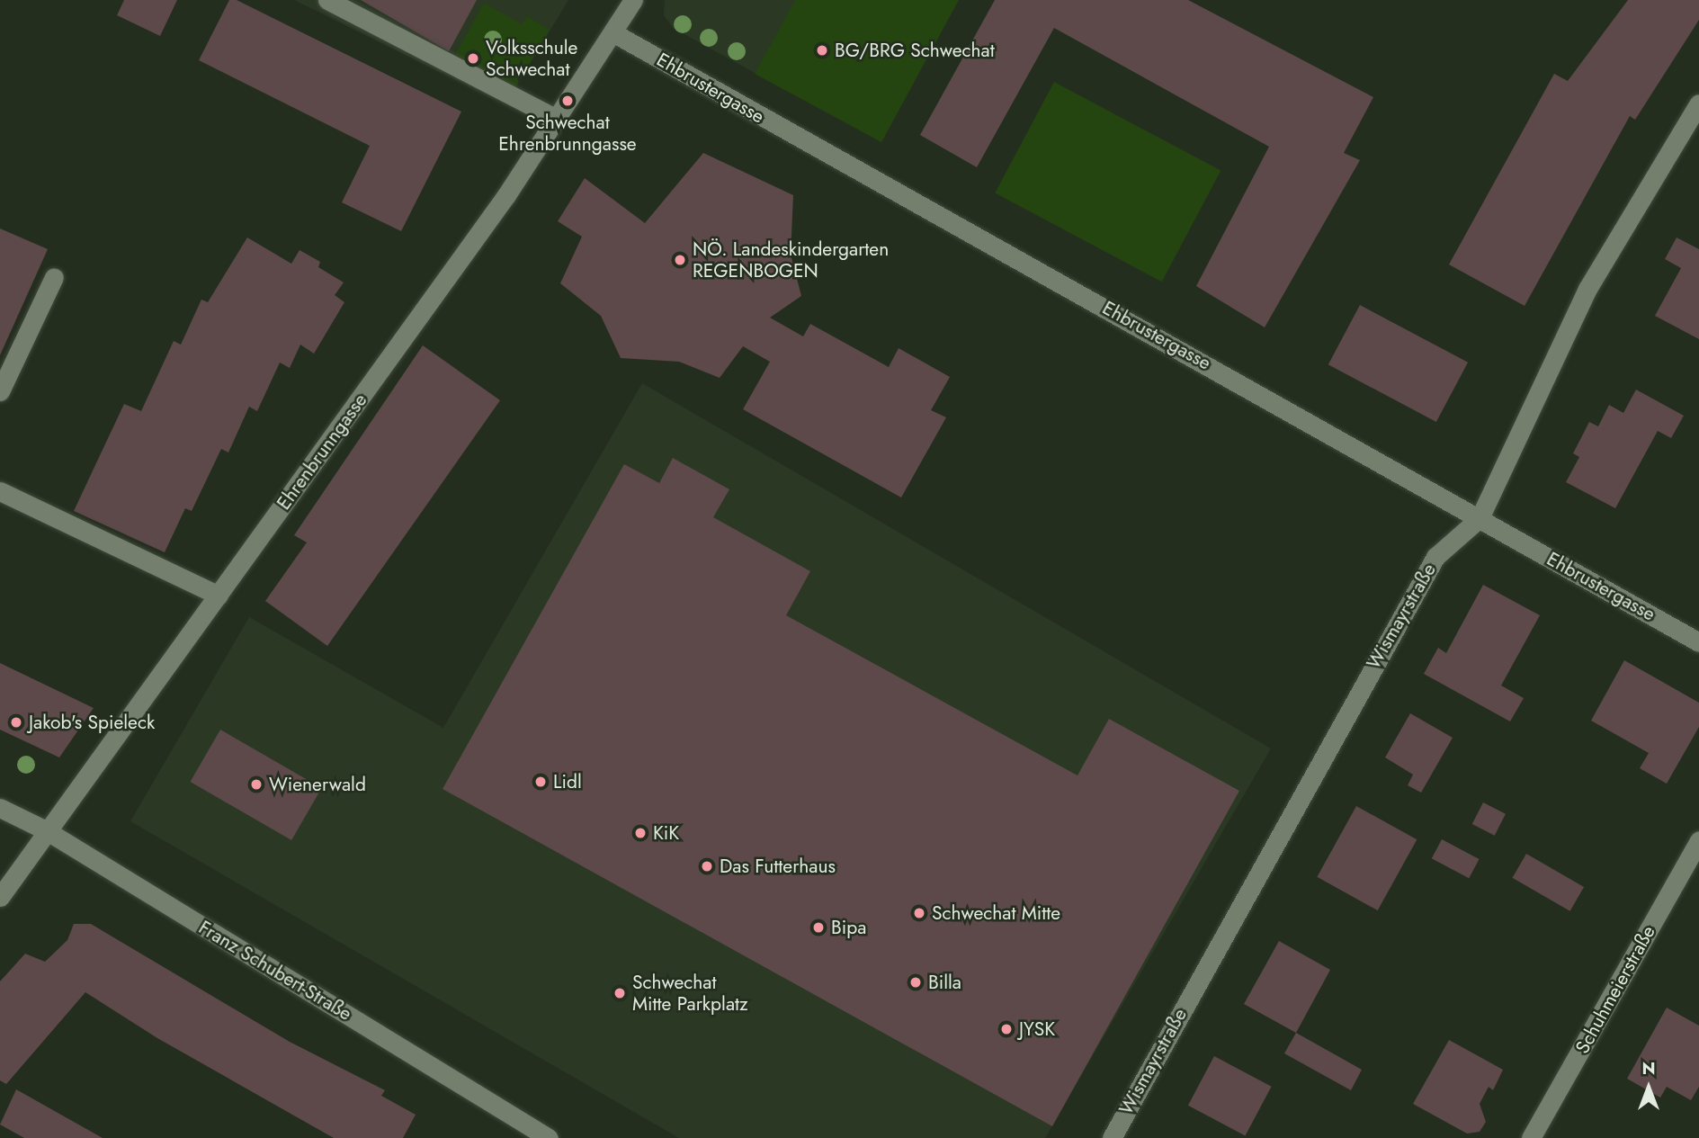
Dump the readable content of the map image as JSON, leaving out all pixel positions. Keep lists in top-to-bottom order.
{
  "streets": {
    "street": [
      "Ehbrustergasse",
      "Ehrenbrunngasse",
      "Wismayrstraße",
      "Franz Schubert-Straße",
      "Schuhmeierstraße"
    ]
  },
  "crossings": [
    ["Ehbrustergasse", "Ehrenbrunngasse"],
    ["Ehbrustergasse", "Wismayrstraße"],
    ["Ehrenbrunngasse", "Franz Schubert-Straße"]
  ],
  "places": [
    "BG/BRG Schwechat",
    "Volksschule Schwechat",
    "Schwechat Ehrenbrunngasse",
    "NÖ. Landeskindergarten REGENBOGEN",
    "Jakob's Spieleck",
    "Lidl",
    "Wienerwald",
    "KiK",
    "Das Futterhaus",
    "Schwechat Mitte",
    "Bipa",
    "Billa",
    "Schwechat Mitte Parkplatz",
    "JYSK"
  ],
  "north": "top"
}
